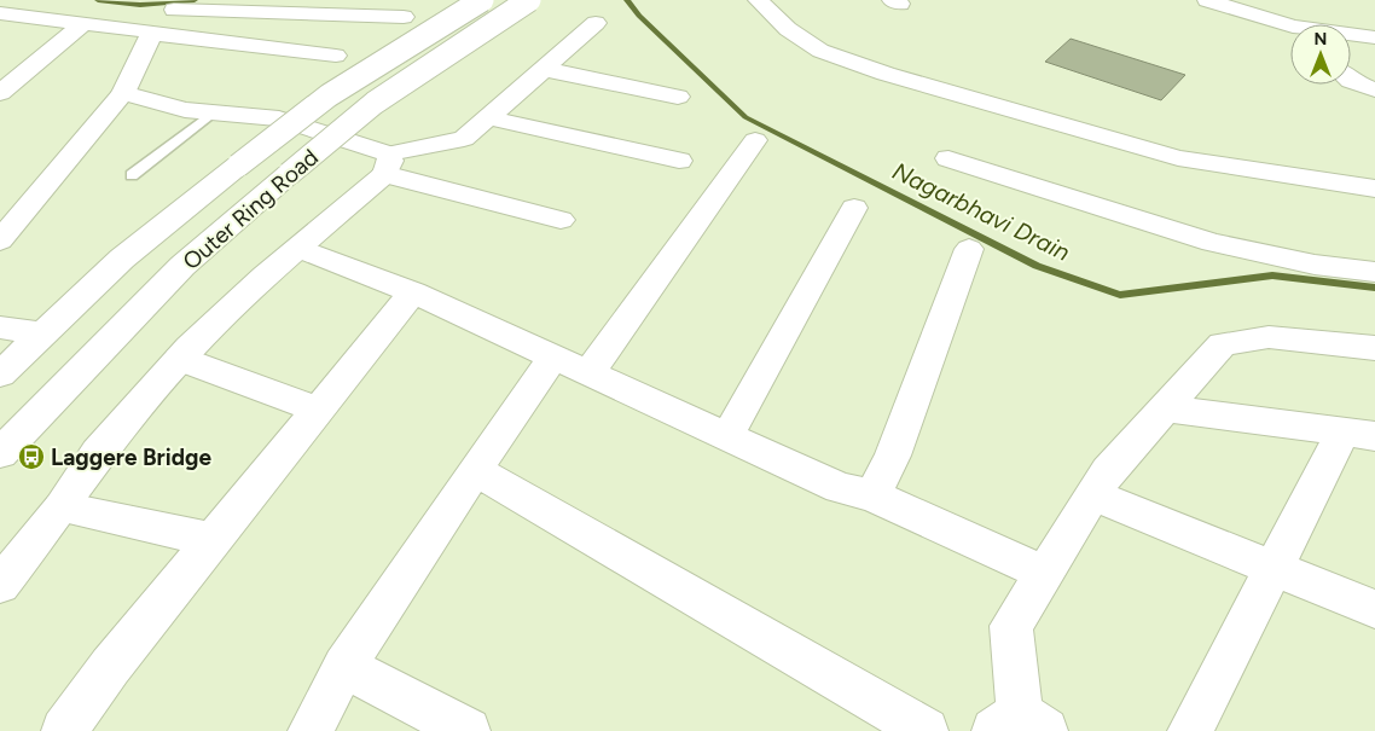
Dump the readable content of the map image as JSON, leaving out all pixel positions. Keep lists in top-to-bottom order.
{
  "streets": {
    "main road": ["Outer Ring Road"]
  },
  "water": ["Nagarbhavi Drain"],
  "places": {
    "bus stop": ["Laggere Bridge"]
  },
  "north": "top"
}
